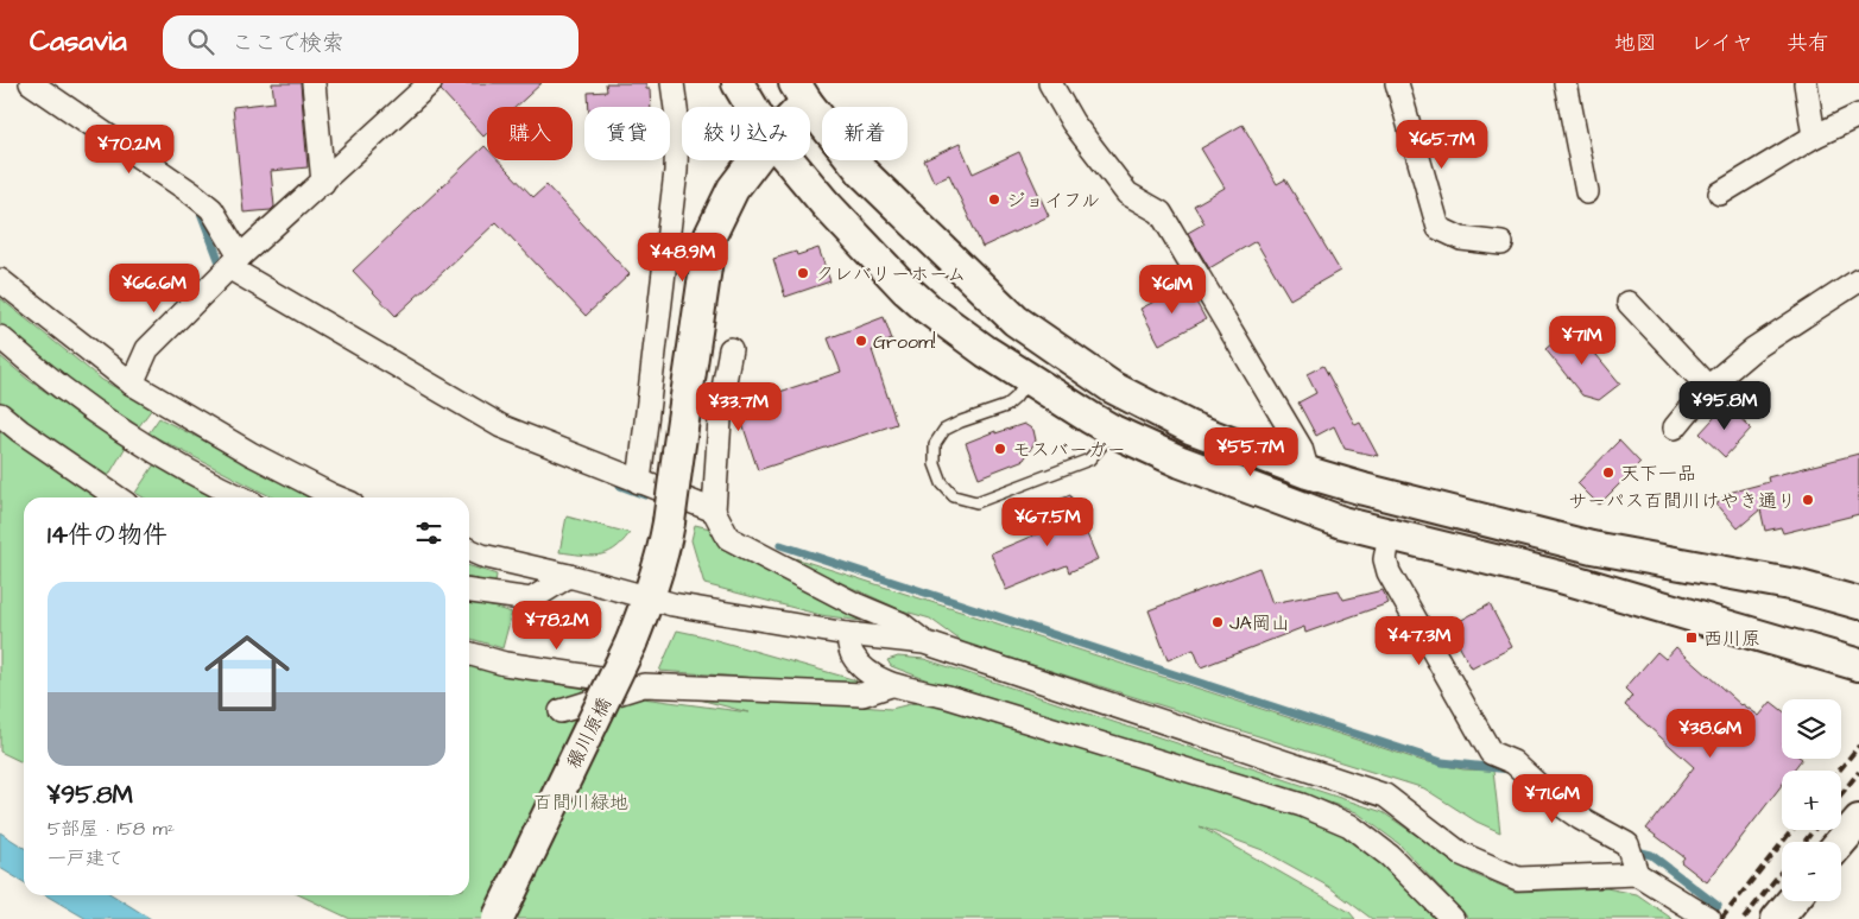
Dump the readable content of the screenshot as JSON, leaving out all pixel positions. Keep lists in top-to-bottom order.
{
  "streets": {
    "street": ["穝川原橋"]
  },
  "parks": ["百間川緑地"],
  "places": {
    "other": [
      "ジョイフル",
      "クレバリーホーム",
      "Groom!",
      "モスバーガー",
      "天下一品",
      "サーパス百間川けやき通り",
      "JA岡山"
    ],
    "transit": ["西川原"]
  },
  "page": {
    "header": "Casavia",
    "search": "ここで検索",
    "nav": ["地図", "レイヤ", "共有"],
    "chip": [
      "購入",
      "賃貸",
      "絞り込み",
      "新着"
    ],
    "price": [
      "¥65.7M",
      "¥70.2M",
      "¥48.9M",
      "¥66.6M",
      "¥61M",
      "¥71M",
      "¥95.8M",
      "¥33.7M",
      "¥55.7M",
      "¥67.5M",
      "¥78.2M",
      "¥47.3M",
      "¥38.6M",
      "¥71.6M"
    ],
    "heading": "14件の物件",
    "list": [
      {
        "name": "¥95.8M",
        "note": "5部屋 · 158 m² · 一戸建て"
      }
    ],
    "map_buttons": ["+", "−"]
  }
}
